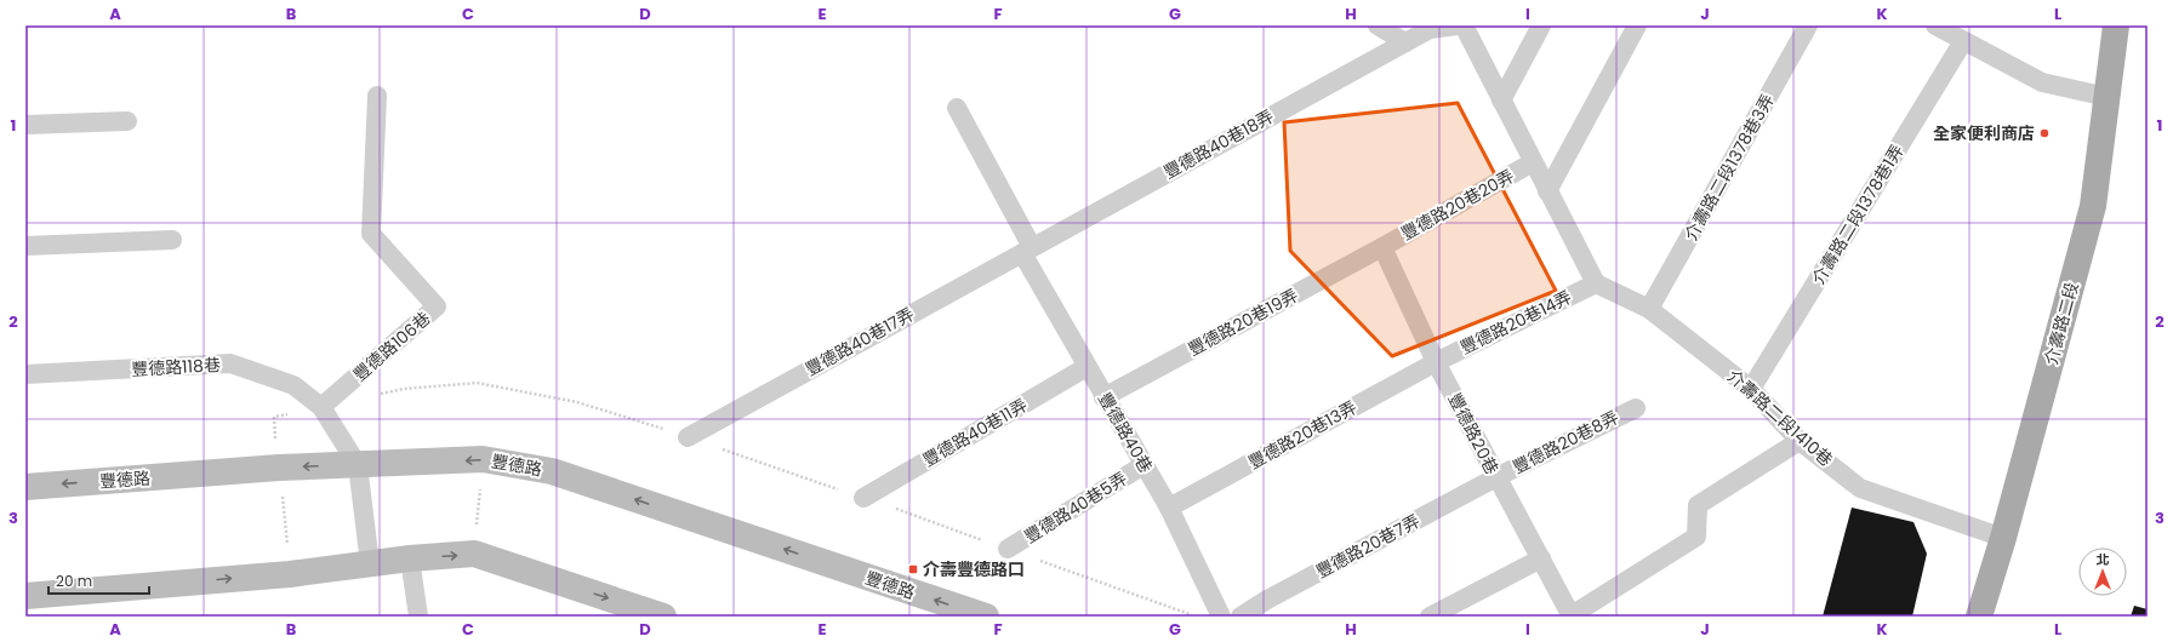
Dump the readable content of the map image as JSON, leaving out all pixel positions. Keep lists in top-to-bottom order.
{
  "streets": {
    "main road": ["介壽路二段", "豐德路"],
    "lane": [
      "豐德路40巷18弄",
      "介壽路二段1378巷3弄",
      "豐德路20巷20弄",
      "介壽路二段1378巷1弄",
      "豐德路20巷19弄",
      "豐德路20巷14弄",
      "豐德路40巷17弄",
      "豐德路106巷",
      "豐德路118巷",
      "介壽路二段1410巷",
      "豐德路40巷11弄",
      "豐德路40巷",
      "豐德路20巷",
      "豐德路20巷13弄",
      "豐德路20巷8弄",
      "豐德路40巷5弄",
      "豐德路20巷7弄"
    ]
  },
  "crossings": [
    ["豐德路40巷18弄", "豐德路40巷17弄"],
    ["豐德路40巷18弄", "豐德路40巷"],
    ["介壽路二段1378巷3弄", "介壽路二段1410巷"],
    ["豐德路20巷20弄", "豐德路20巷19弄"],
    ["豐德路20巷20弄", "豐德路20巷"],
    ["介壽路二段1378巷1弄", "介壽路二段1410巷"],
    ["豐德路20巷19弄", "豐德路40巷"],
    ["豐德路20巷19弄", "豐德路20巷"],
    ["豐德路20巷14弄", "介壽路二段1410巷"],
    ["豐德路20巷14弄", "豐德路20巷"],
    ["豐德路20巷14弄", "豐德路20巷13弄"],
    ["介壽路二段", "介壽路二段1410巷"],
    ["豐德路40巷17弄", "豐德路40巷"],
    ["豐德路106巷", "豐德路118巷"],
    ["豐德路118巷", "豐德路"],
    ["豐德路40巷11弄", "豐德路40巷"],
    ["豐德路40巷", "豐德路20巷13弄"],
    ["豐德路40巷", "豐德路40巷5弄"],
    ["豐德路20巷", "豐德路20巷13弄"],
    ["豐德路20巷", "豐德路20巷8弄"],
    ["豐德路20巷", "豐德路20巷7弄"],
    ["豐德路20巷8弄", "豐德路20巷7弄"]
  ],
  "places": {
    "other": ["全家便利商店"],
    "transit": ["介壽豐德路口"]
  },
  "scale_bar": "20 m",
  "north": "top",
  "grid": {
    "columns": [
      "A",
      "B",
      "C",
      "D",
      "E",
      "F",
      "G",
      "H",
      "I",
      "J",
      "K",
      "L"
    ],
    "rows": ["1", "2", "3"]
  }
}
